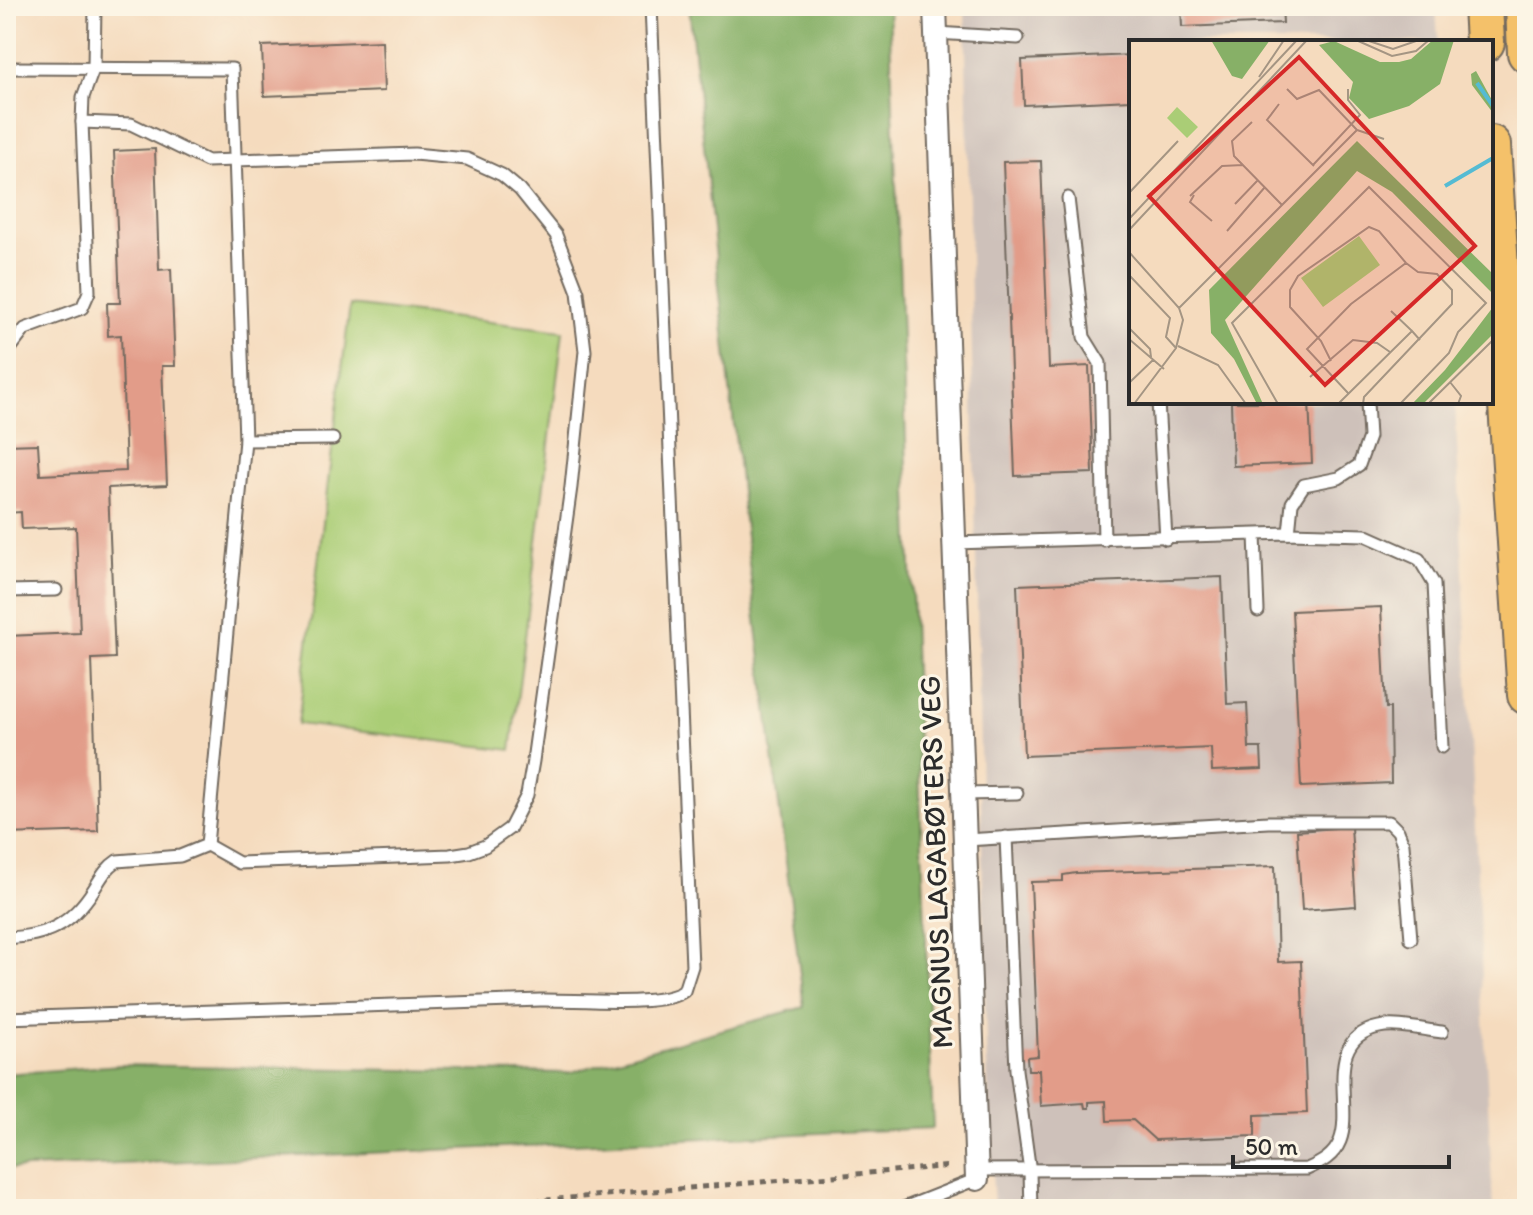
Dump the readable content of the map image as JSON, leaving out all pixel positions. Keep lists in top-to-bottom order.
{
  "streets": {
    "street": ["MAGNUS LAGABØTERS VEG"]
  },
  "scale_bar": "50 m"
}
